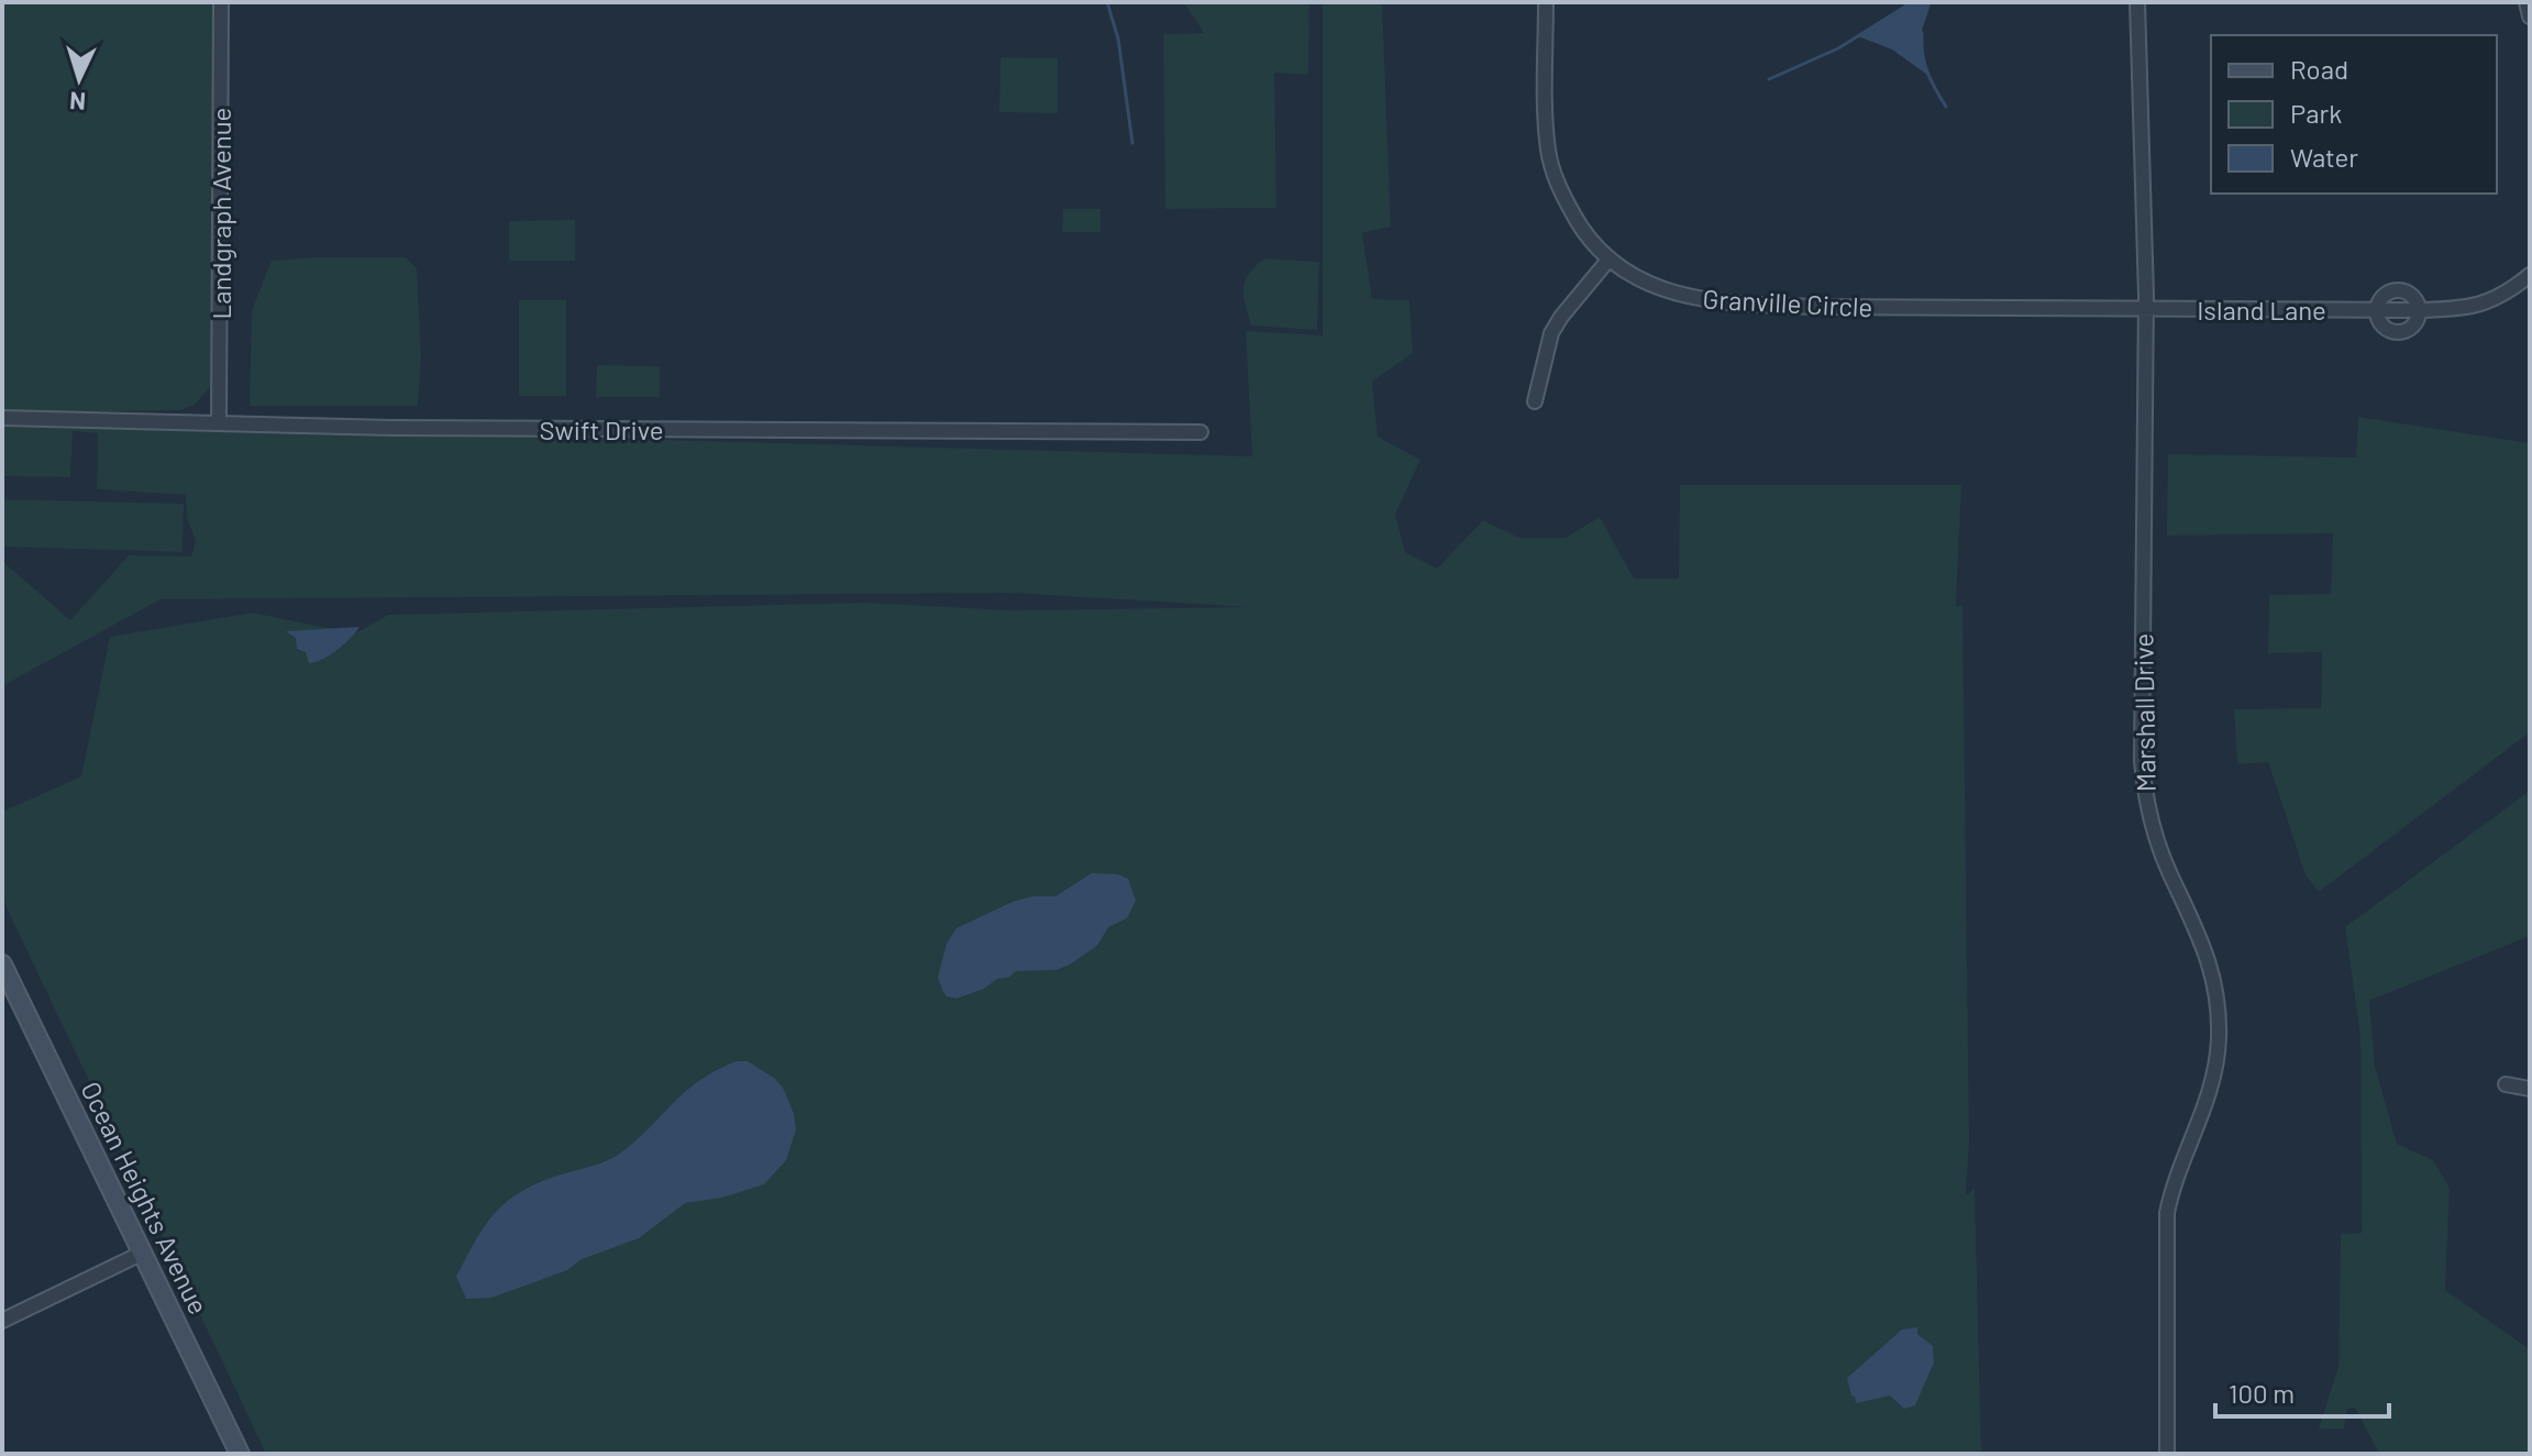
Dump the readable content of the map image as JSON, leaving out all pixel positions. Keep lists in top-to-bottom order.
{
  "streets": {
    "main road": ["Ocean Heights Avenue"],
    "street": [
      "Landgraph Avenue",
      "Granville Circle",
      "Island Lane",
      "Swift Drive",
      "Marshall Drive"
    ]
  },
  "crossings": [
    ["Landgraph Avenue", "Swift Drive"],
    ["Granville Circle", "Island Lane"],
    ["Granville Circle", "Marshall Drive"],
    ["Island Lane", "Marshall Drive"]
  ],
  "legend": ["Road", "Park", "Water"],
  "scale_bar": "100 m",
  "north": "bottom"
}
